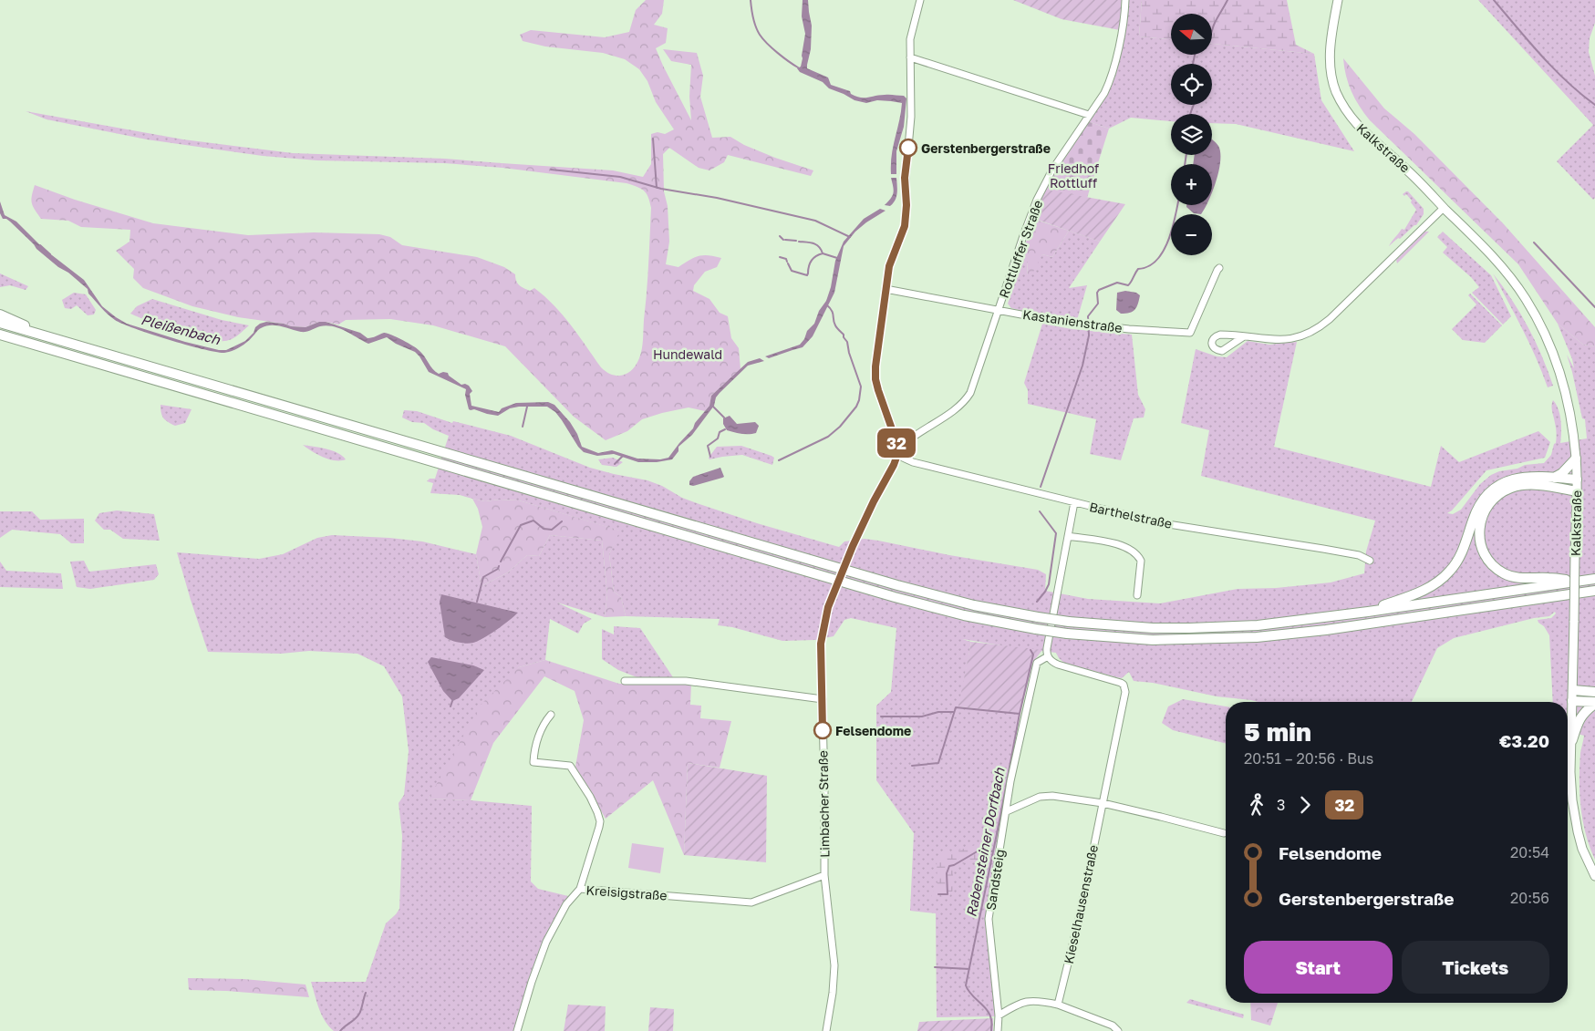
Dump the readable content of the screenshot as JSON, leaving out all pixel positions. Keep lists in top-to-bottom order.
{
  "streets": {
    "main road": ["Kalkstraße"],
    "street": [
      "Rottluffer Straße",
      "Kastanienstraße",
      "Barthelstraße",
      "Limbacher Straße",
      "Sandsteig",
      "Kreisigstraße",
      "Kieselhausenstraße"
    ]
  },
  "crossings": [
    ["Rottluffer Straße", "Kastanienstraße"],
    ["Rottluffer Straße", "Barthelstraße"],
    ["Rottluffer Straße", "Limbacher Straße"],
    ["Barthelstraße", "Limbacher Straße"],
    ["Limbacher Straße", "Kreisigstraße"],
    ["Sandsteig", "Kieselhausenstraße"]
  ],
  "water": ["Pleißenbach", "Rabensteiner Dorfbach"],
  "parks": ["Friedhof Rottluff", "Hundewald"],
  "places": ["Gerstenbergerstraße", "Felsendome"],
  "lines": ["bus line 32"],
  "north": "left",
  "page": {
    "on_map": "32",
    "map_buttons": ["+", "−"],
    "heading": ["5 min", "20:51 – 20:56 · Bus", "€3.20"],
    "legs": ["3", "32"],
    "list": [
      {
        "name": "Felsendome",
        "value": "20:54"
      },
      {
        "name": "Gerstenbergerstraße",
        "value": "20:56"
      }
    ],
    "buttons": ["Start", "Tickets"]
  }
}
